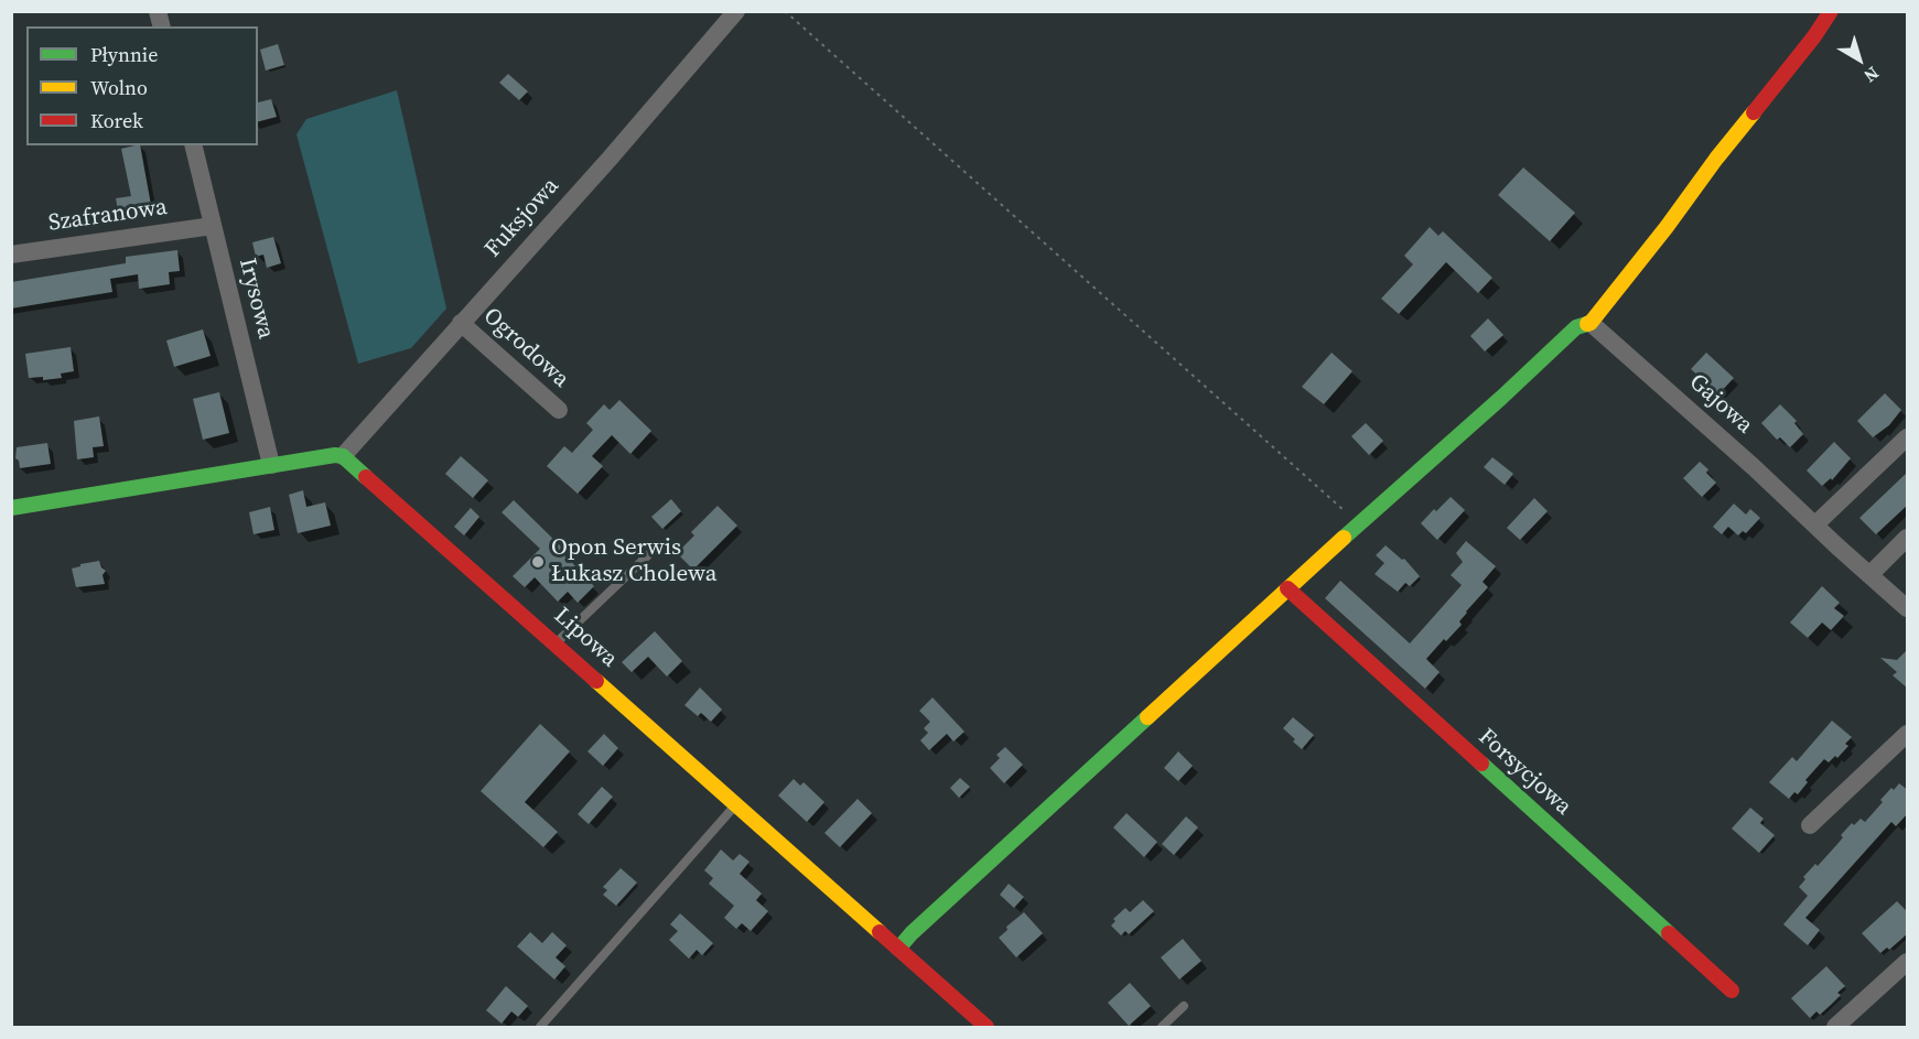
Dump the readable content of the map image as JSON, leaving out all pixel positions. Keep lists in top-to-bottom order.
{
  "streets": {
    "street": [
      "Szafranowa",
      "Fuksjowa",
      "Irysowa",
      "Ogrodowa",
      "Gajowa",
      "Lipowa",
      "Forsycjowa"
    ]
  },
  "crossings": [
    ["Szafranowa", "Irysowa"],
    ["Fuksjowa", "Ogrodowa"],
    ["Fuksjowa", "Lipowa"]
  ],
  "places": ["Opon Serwis Łukasz Cholewa"],
  "legend": ["Płynnie", "Wolno", "Korek"],
  "north": "bottom right"
}
